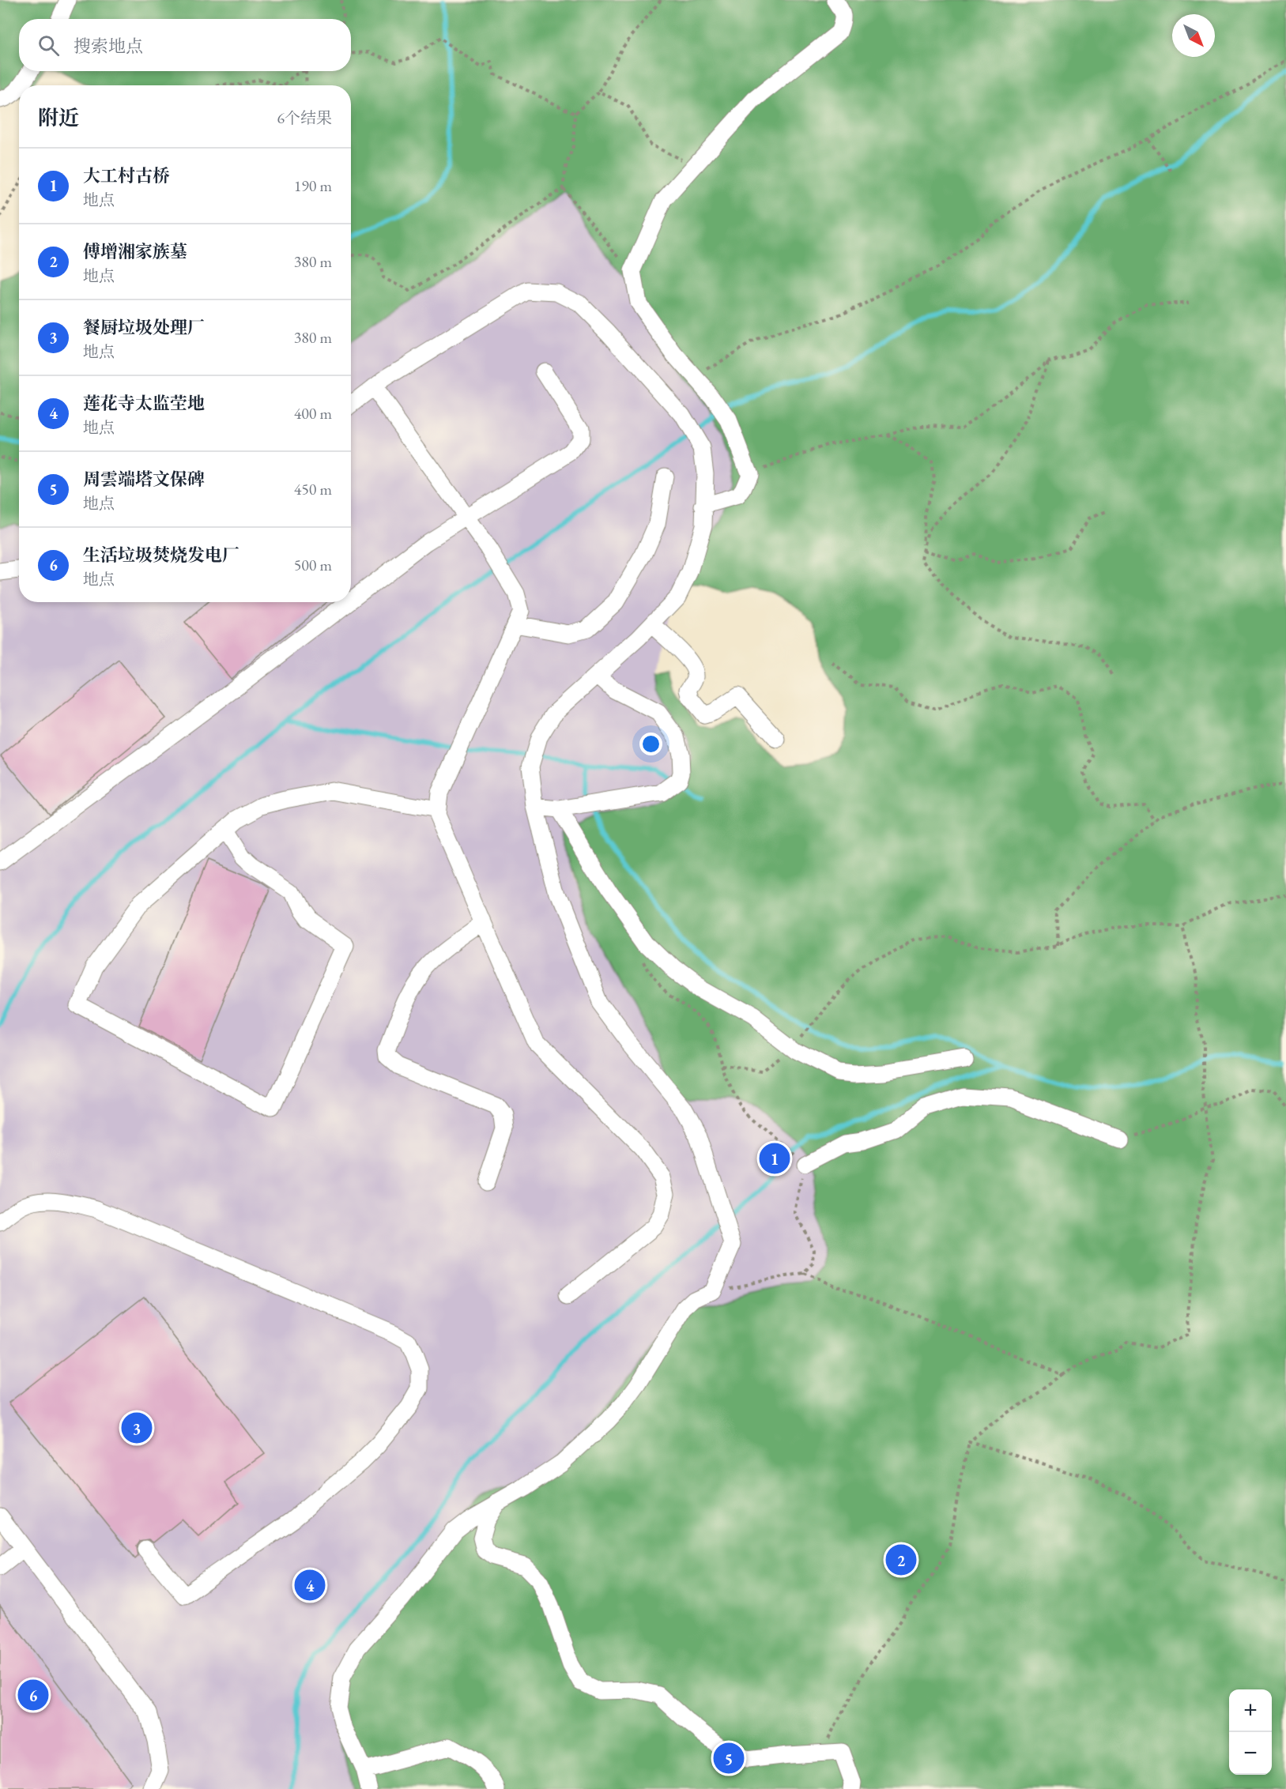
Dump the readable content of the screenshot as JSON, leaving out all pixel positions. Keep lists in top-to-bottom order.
{
  "north": "bottom right",
  "page": {
    "search": "搜索地点",
    "heading": ["附近", "6个结果"],
    "list": [
      {
        "mark": "1",
        "name": "大工村古桥",
        "note": "地点",
        "value": "190 m"
      },
      {
        "mark": "2",
        "name": "傅增湘家族墓",
        "note": "地点",
        "value": "380 m"
      },
      {
        "mark": "3",
        "name": "餐厨垃圾处理厂",
        "note": "地点",
        "value": "380 m"
      },
      {
        "mark": "4",
        "name": "莲花寺太监茔地",
        "note": "地点",
        "value": "400 m"
      },
      {
        "mark": "5",
        "name": "周雲端塔文保碑",
        "note": "地点",
        "value": "450 m"
      },
      {
        "mark": "6",
        "name": "生活垃圾焚烧发电厂",
        "note": "地点",
        "value": "500 m"
      }
    ],
    "pins": [
      "1",
      "3",
      "2",
      "4",
      "6",
      "5"
    ],
    "map_buttons": ["+", "−"]
  }
}
